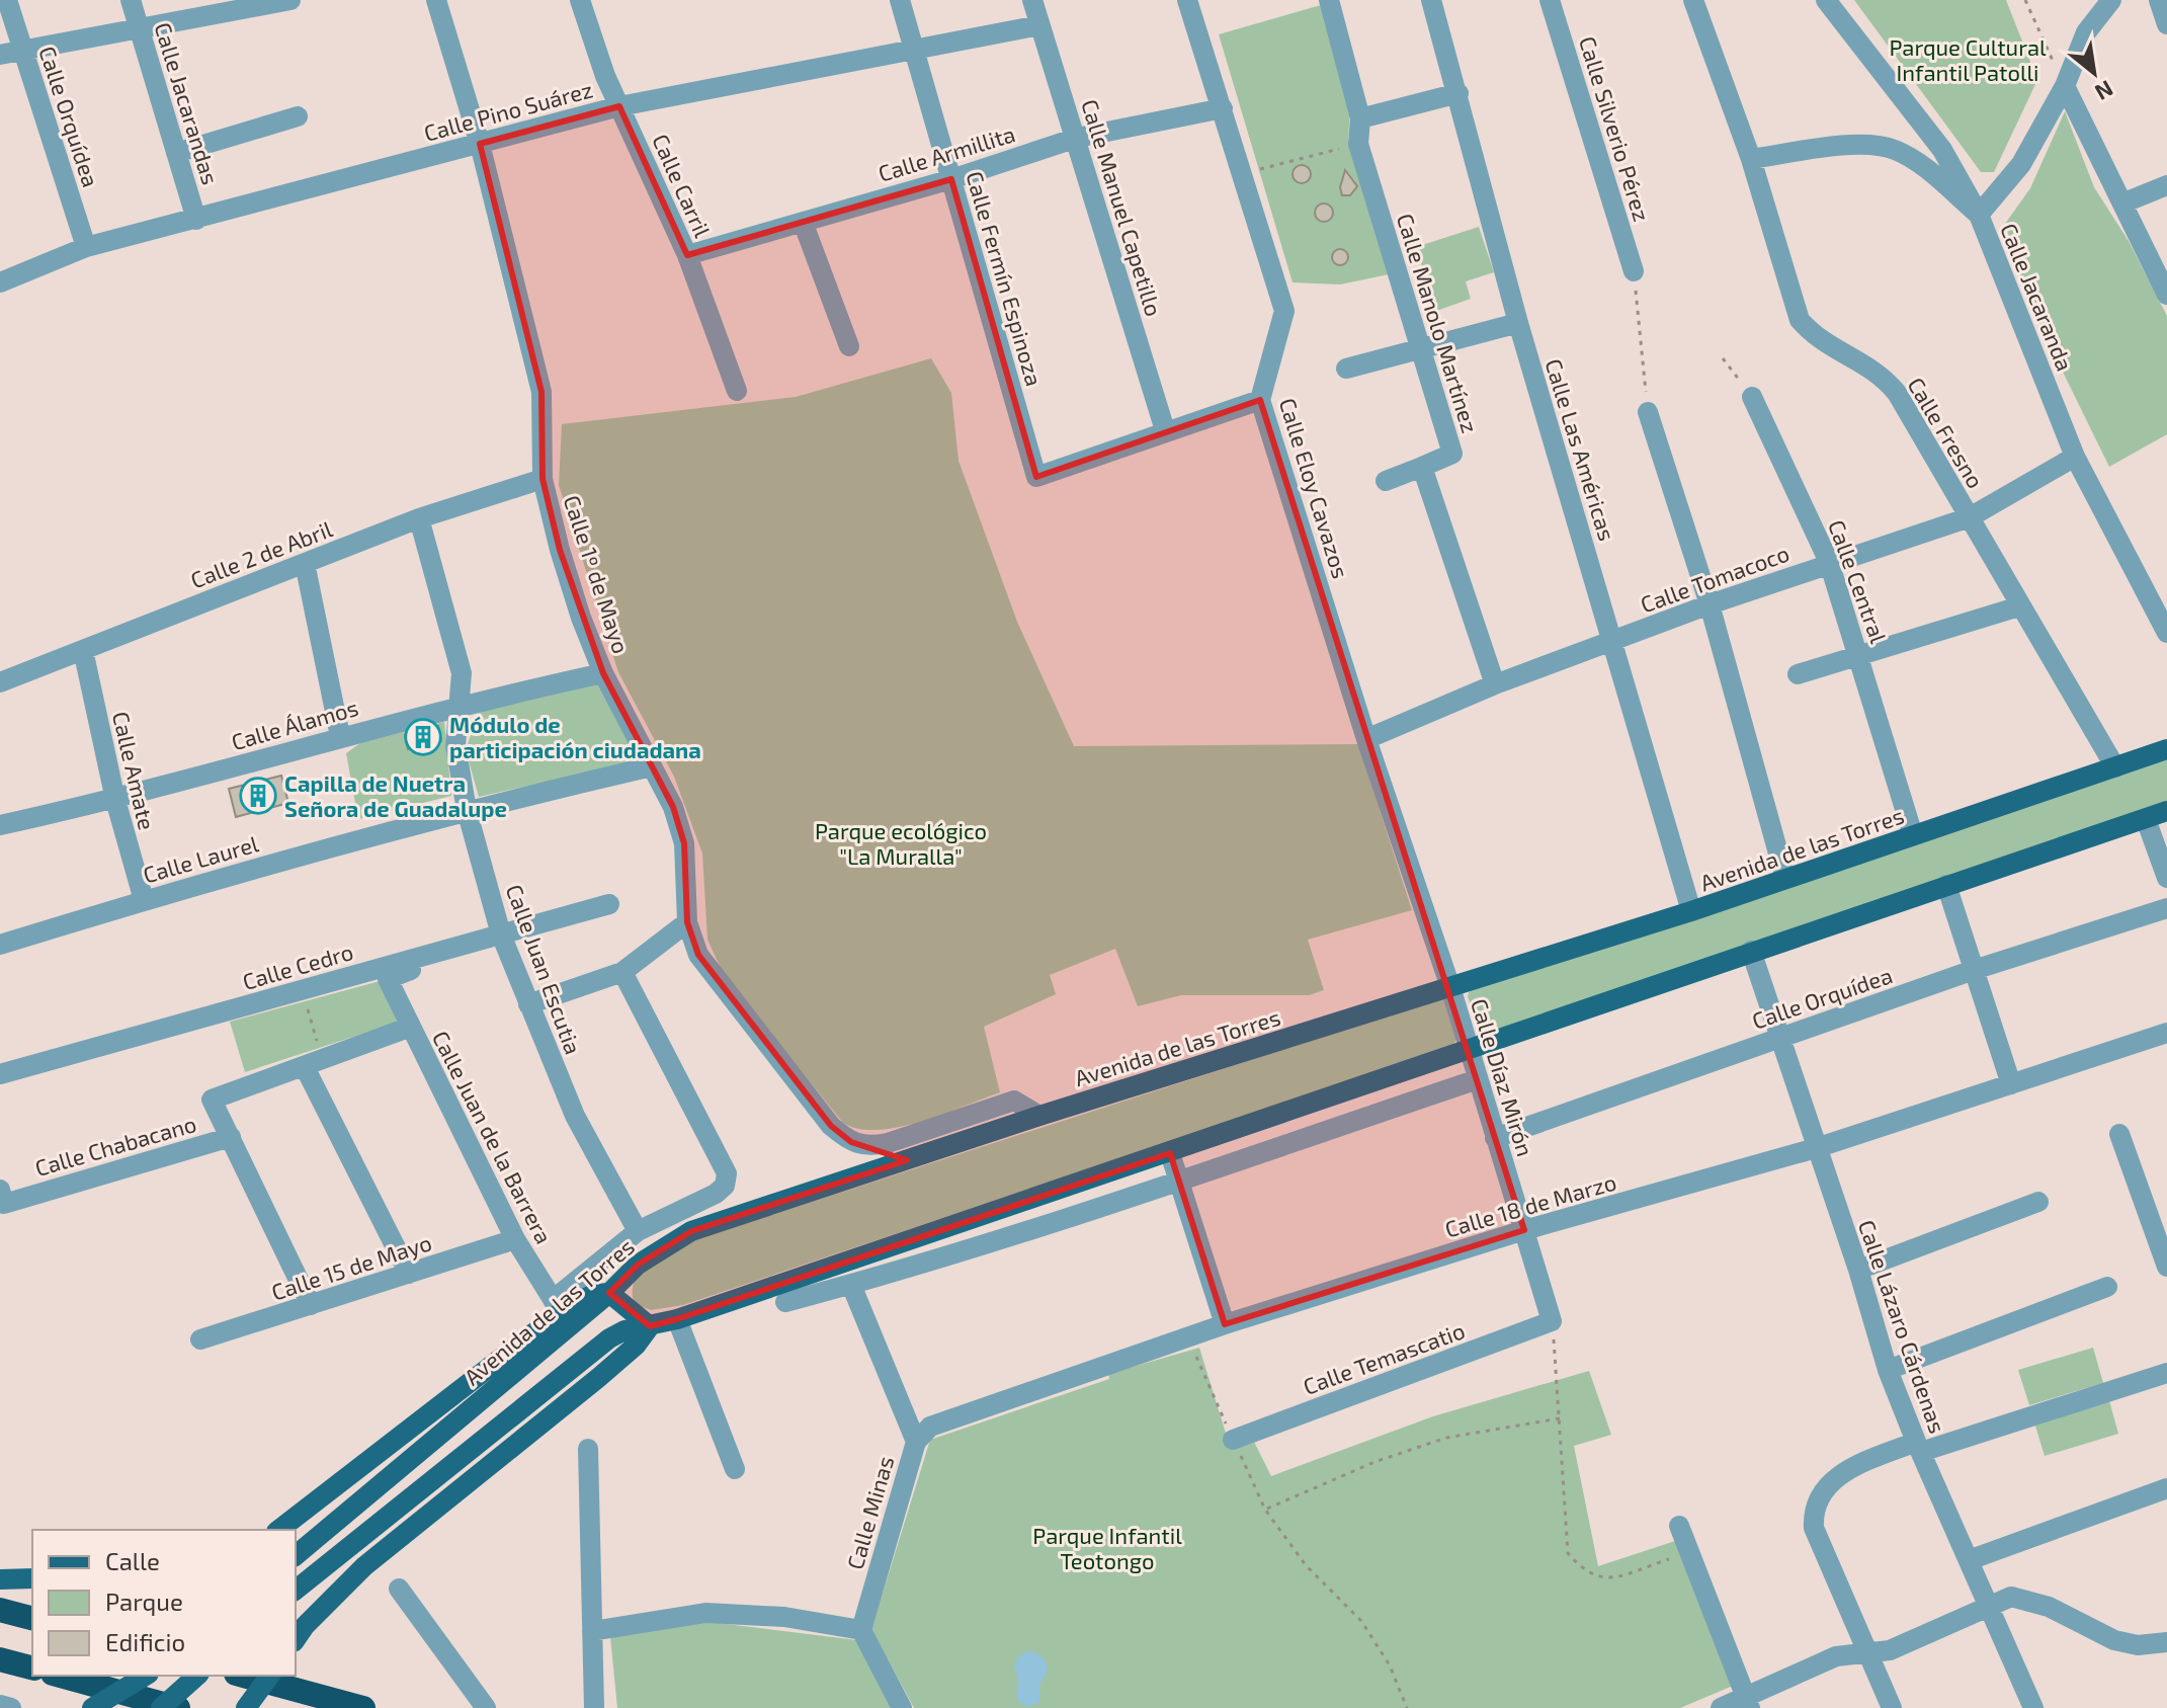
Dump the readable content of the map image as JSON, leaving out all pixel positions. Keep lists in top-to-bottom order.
{
  "streets": {
    "main road": ["Avenida de las Torres"],
    "street": [
      "Calle Jacarandas",
      "Calle Pino Suárez",
      "Calle Orquídea",
      "Calle Silverio Pérez",
      "Calle Armillita",
      "Calle Carril",
      "Calle Manuel Capetillo",
      "Calle Fermín Espinoza",
      "Calle Jacaranda",
      "Calle Manolo Martínez",
      "Calle Fresno",
      "Calle Las Américas",
      "Calle Eloy Cavazos",
      "Calle 2 de Abril",
      "Calle 1º de Mayo",
      "Calle Tomacoco",
      "Calle Central",
      "Calle Álamos",
      "Calle Amate",
      "Calle Laurel",
      "Calle Cedro",
      "Calle Juan Escutia",
      "Calle Díaz Mirón",
      "Calle Juan de la Barrera",
      "Calle Chabacano",
      "Calle 18 de Marzo",
      "Calle 15 de Mayo",
      "Calle Lázaro Cárdenas",
      "Calle Temascatio",
      "Calle Minas"
    ]
  },
  "crossings": [
    ["Calle Jacarandas", "Calle Pino Suárez"],
    ["Calle Pino Suárez", "Calle Orquídea"],
    ["Calle Pino Suárez", "Calle Carril"],
    ["Calle Pino Suárez", "Calle Manuel Capetillo"],
    ["Calle Pino Suárez", "Calle Fermín Espinoza"],
    ["Calle Pino Suárez", "Calle 1º de Mayo"],
    ["Calle Orquídea", "Calle Díaz Mirón"],
    ["Calle Orquídea", "Calle Lázaro Cárdenas"],
    ["Calle Armillita", "Calle Carril"],
    ["Calle Armillita", "Calle Manuel Capetillo"],
    ["Calle Armillita", "Calle Fermín Espinoza"],
    ["Calle Armillita", "Calle Eloy Cavazos"],
    ["Calle Manuel Capetillo", "Calle Fermín Espinoza"],
    ["Calle Jacaranda", "Calle Tomacoco"],
    ["Calle Fresno", "Calle Tomacoco"],
    ["Calle Fresno", "Avenida de las Torres"],
    ["Calle Las Américas", "Calle Tomacoco"],
    ["Calle Las Américas", "Avenida de las Torres"],
    ["Calle Eloy Cavazos", "Calle Tomacoco"],
    ["Calle Eloy Cavazos", "Avenida de las Torres"],
    ["Calle Eloy Cavazos", "Calle Díaz Mirón"],
    ["Calle 2 de Abril", "Calle 1º de Mayo"],
    ["Calle 2 de Abril", "Calle Amate"],
    ["Calle 2 de Abril", "Calle Juan Escutia"],
    ["Calle 1º de Mayo", "Calle Álamos"],
    ["Calle 1º de Mayo", "Avenida de las Torres"],
    ["Calle 1º de Mayo", "Calle Laurel"],
    ["Calle Tomacoco", "Calle Central"],
    ["Calle Central", "Avenida de las Torres"],
    ["Calle Álamos", "Calle Amate"],
    ["Calle Álamos", "Calle Juan Escutia"],
    ["Calle Amate", "Calle Laurel"],
    ["Avenida de las Torres", "Calle Díaz Mirón"],
    ["Calle Laurel", "Calle Juan Escutia"],
    ["Calle Cedro", "Calle Juan Escutia"],
    ["Calle Cedro", "Calle Juan de la Barrera"],
    ["Calle Díaz Mirón", "Calle 18 de Marzo"],
    ["Calle Díaz Mirón", "Calle Temascatio"],
    ["Calle Juan de la Barrera", "Calle Chabacano"],
    ["Calle Juan de la Barrera", "Calle 15 de Mayo"],
    ["Calle 18 de Marzo", "Calle Lázaro Cárdenas"],
    ["Calle 18 de Marzo", "Calle Minas"]
  ],
  "parks": ["Parque Cultural Infantil Patolli", "Parque ecológico \"La Muralla\"", "Parque Infantil Teotongo"],
  "places": {
    "building": ["Módulo de participación ciudadana", "Capilla de Nuetra Señora de Guadalupe"]
  },
  "legend": ["Calle", "Parque", "Edificio"],
  "north": "bottom right"
}
